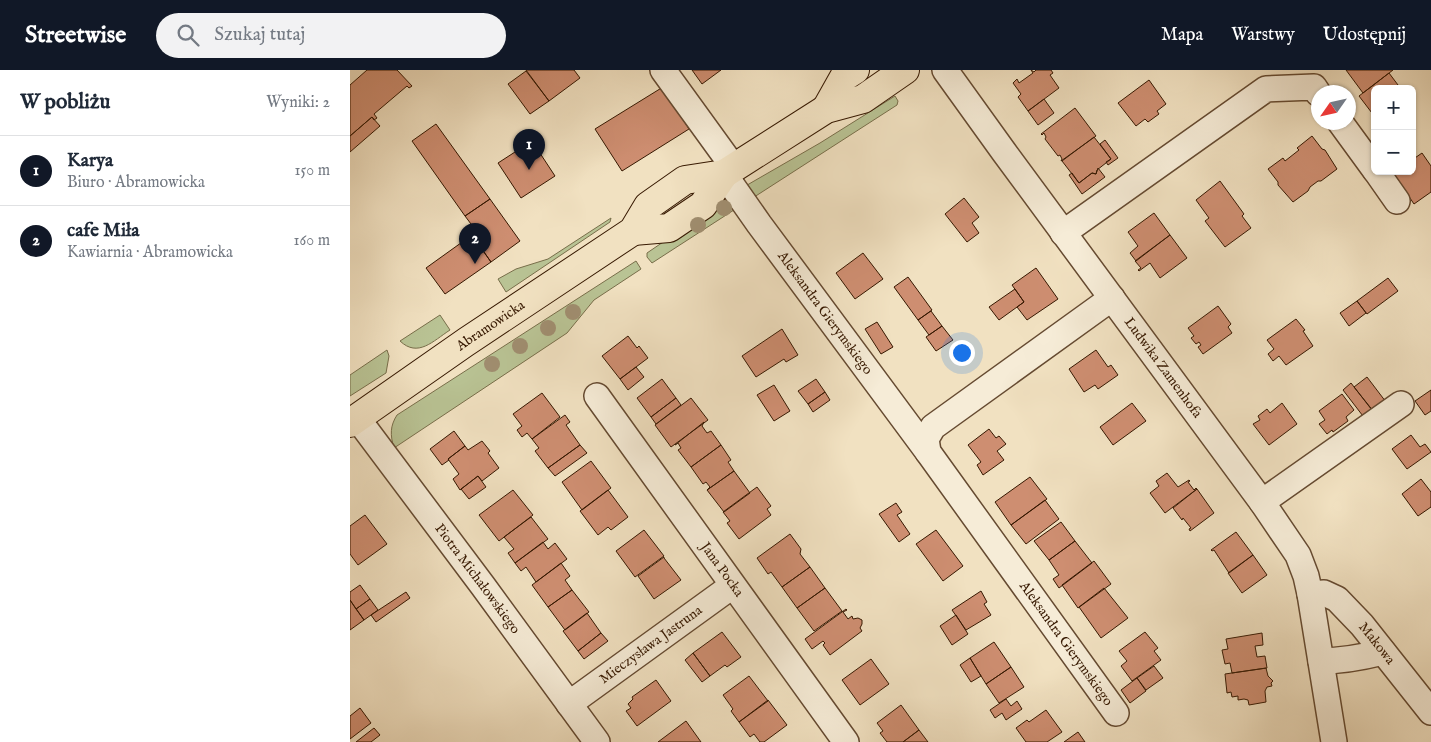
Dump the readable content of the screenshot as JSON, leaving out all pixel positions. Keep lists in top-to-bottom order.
{
  "streets": {
    "main road": ["Abramowicka"],
    "street": [
      "Aleksandra Gierymskiego",
      "Ludwika Zamenhofa",
      "Jana Pocka",
      "Piotra Michałowskiego",
      "Makowa",
      "Mieczysława Jastruna"
    ]
  },
  "crossings": [
    ["Aleksandra Gierymskiego", "Abramowicka"],
    ["Abramowicka", "Piotra Michałowskiego"],
    ["Ludwika Zamenhofa", "Makowa"],
    ["Jana Pocka", "Mieczysława Jastruna"],
    ["Piotra Michałowskiego", "Mieczysława Jastruna"]
  ],
  "north": "bottom left",
  "page": {
    "header": "Streetwise",
    "search": "Szukaj tutaj",
    "nav": ["Mapa", "Warstwy", "Udostępnij"],
    "heading": ["W pobliżu", "Wyniki: 2"],
    "map_buttons": ["+", "−"],
    "pins": ["1", "2"],
    "list": [
      {
        "mark": "1",
        "name": "Karya",
        "note": "Biuro · Abramowicka",
        "value": "150 m"
      },
      {
        "mark": "2",
        "name": "cafe Miła",
        "note": "Kawiarnia · Abramowicka",
        "value": "160 m"
      }
    ]
  }
}
